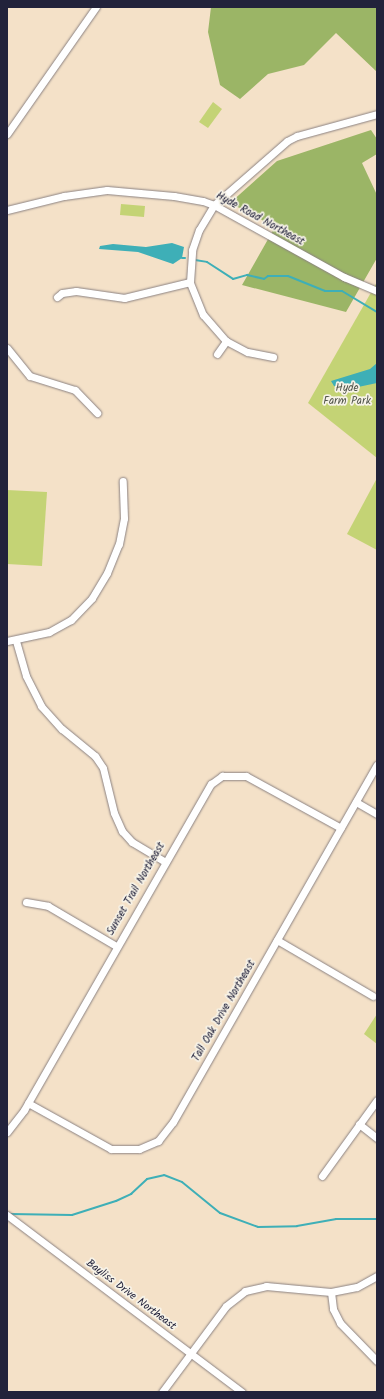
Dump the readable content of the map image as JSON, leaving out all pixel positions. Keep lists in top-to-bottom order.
{
  "streets": {
    "street": [
      "Hyde Road Northeast",
      "Sunset Trail Northeast",
      "Tall Oak Drive Northeast",
      "Bayliss Drive Northeast"
    ]
  },
  "crossings": [
    ["Sunset Trail Northeast", "Tall Oak Drive Northeast"]
  ],
  "parks": ["Hyde Farm Park"]
}
